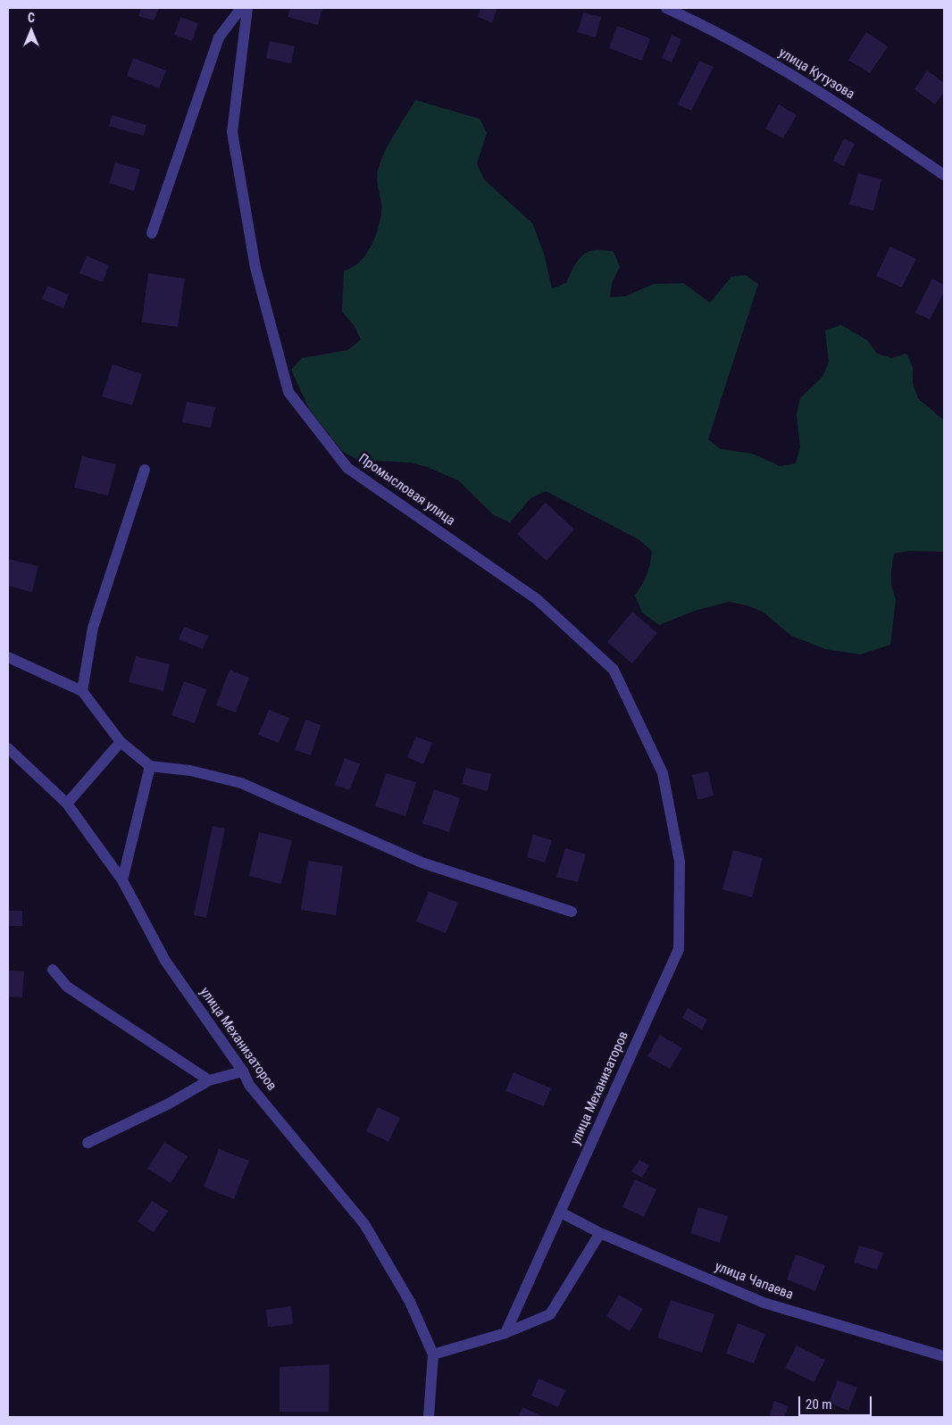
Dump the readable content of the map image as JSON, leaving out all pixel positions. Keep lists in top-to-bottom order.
{
  "streets": {
    "street": [
      "улица Кутузова",
      "Промысловая улица",
      "улица Механизаторов",
      "улица Чапаева"
    ]
  },
  "crossings": [
    ["Промысловая улица", "улица Механизаторов"],
    ["улица Механизаторов", "улица Чапаева"]
  ],
  "scale_bar": "20 m",
  "north": "top"
}
